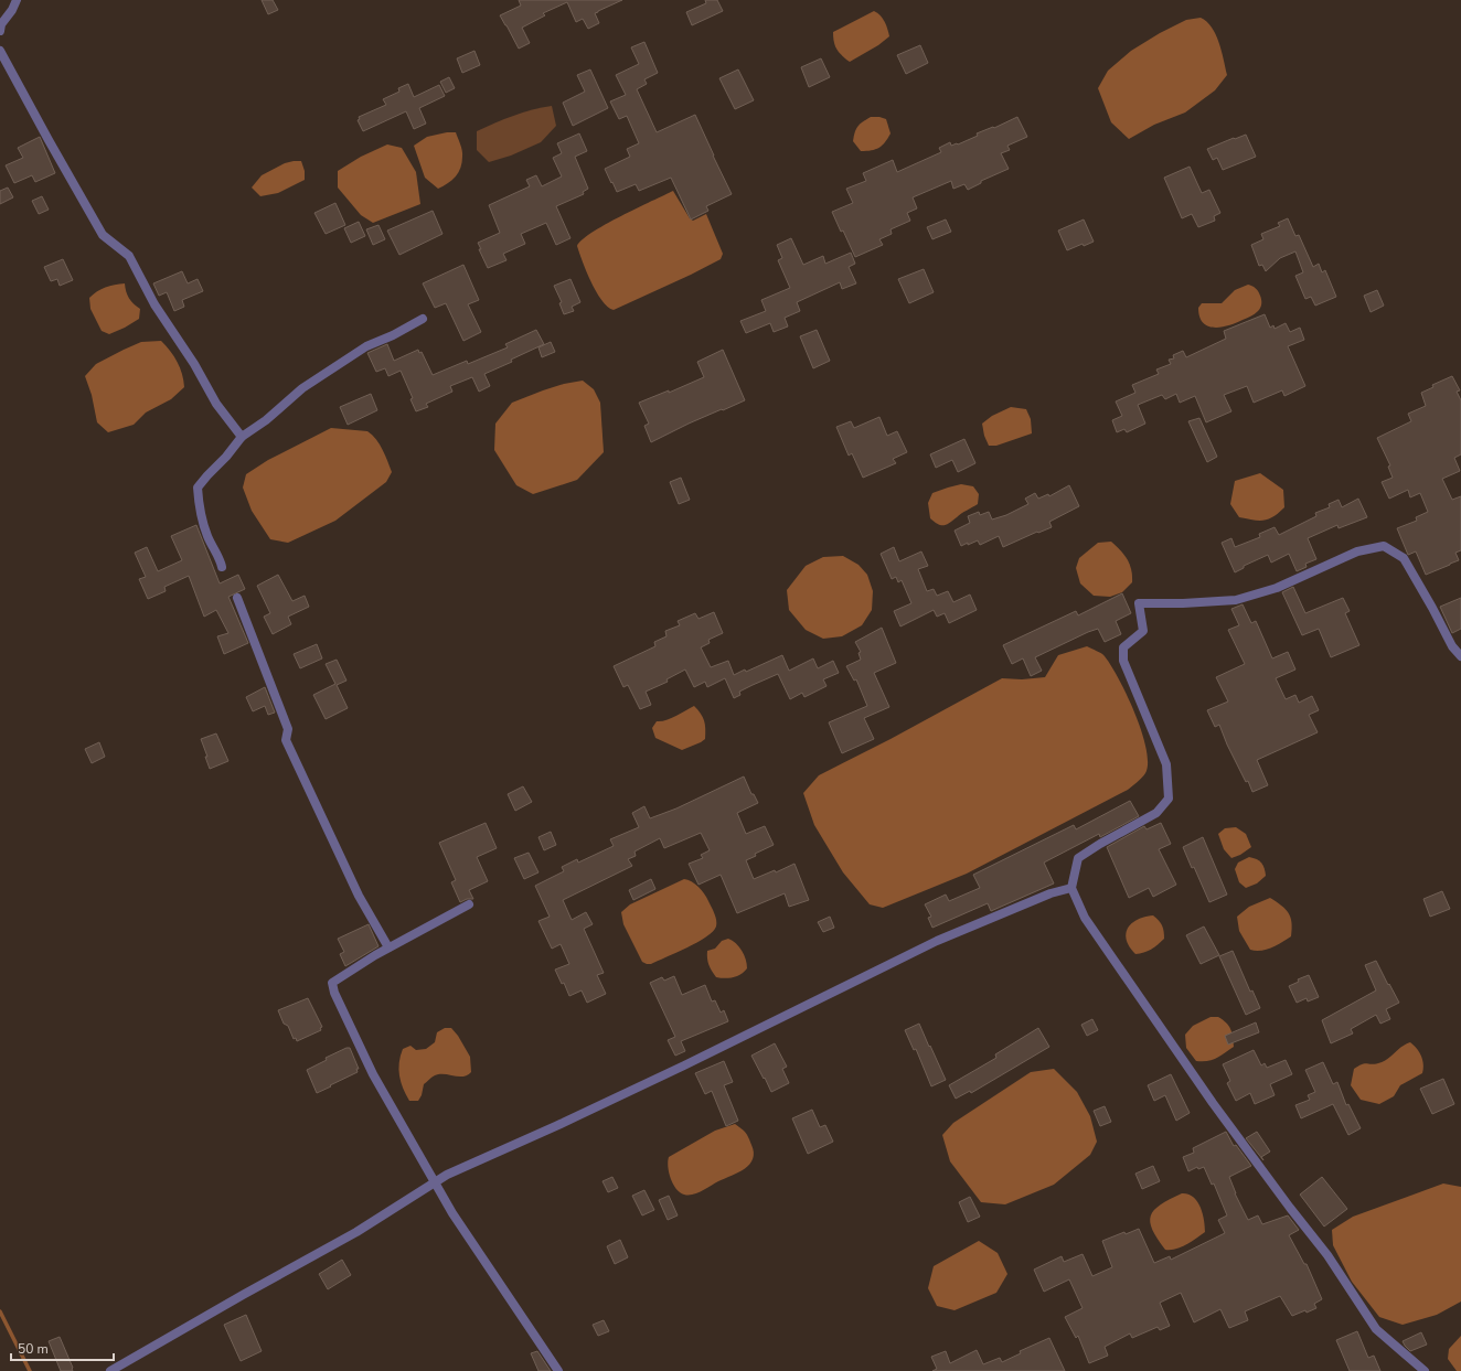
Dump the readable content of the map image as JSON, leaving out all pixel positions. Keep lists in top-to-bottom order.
{
  "scale_bar": "50 m"
}
